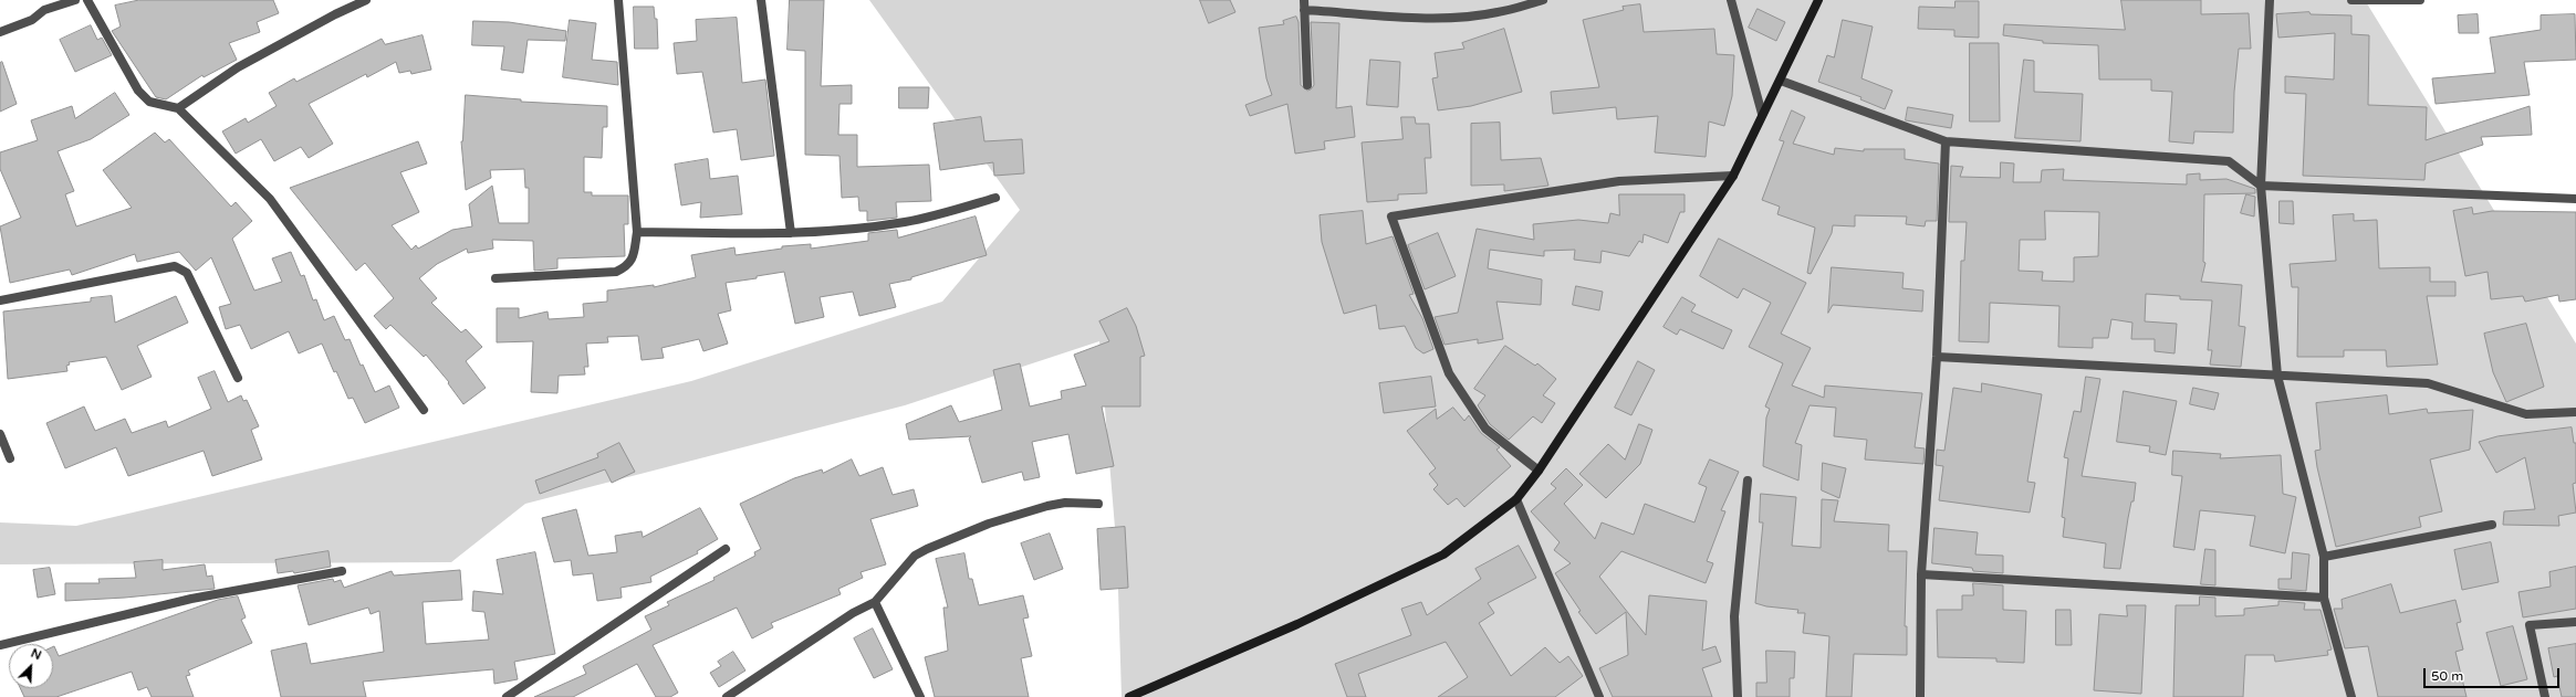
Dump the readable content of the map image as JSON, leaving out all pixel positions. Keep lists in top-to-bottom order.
{
  "scale_bar": "50 m",
  "north": "top right"
}
